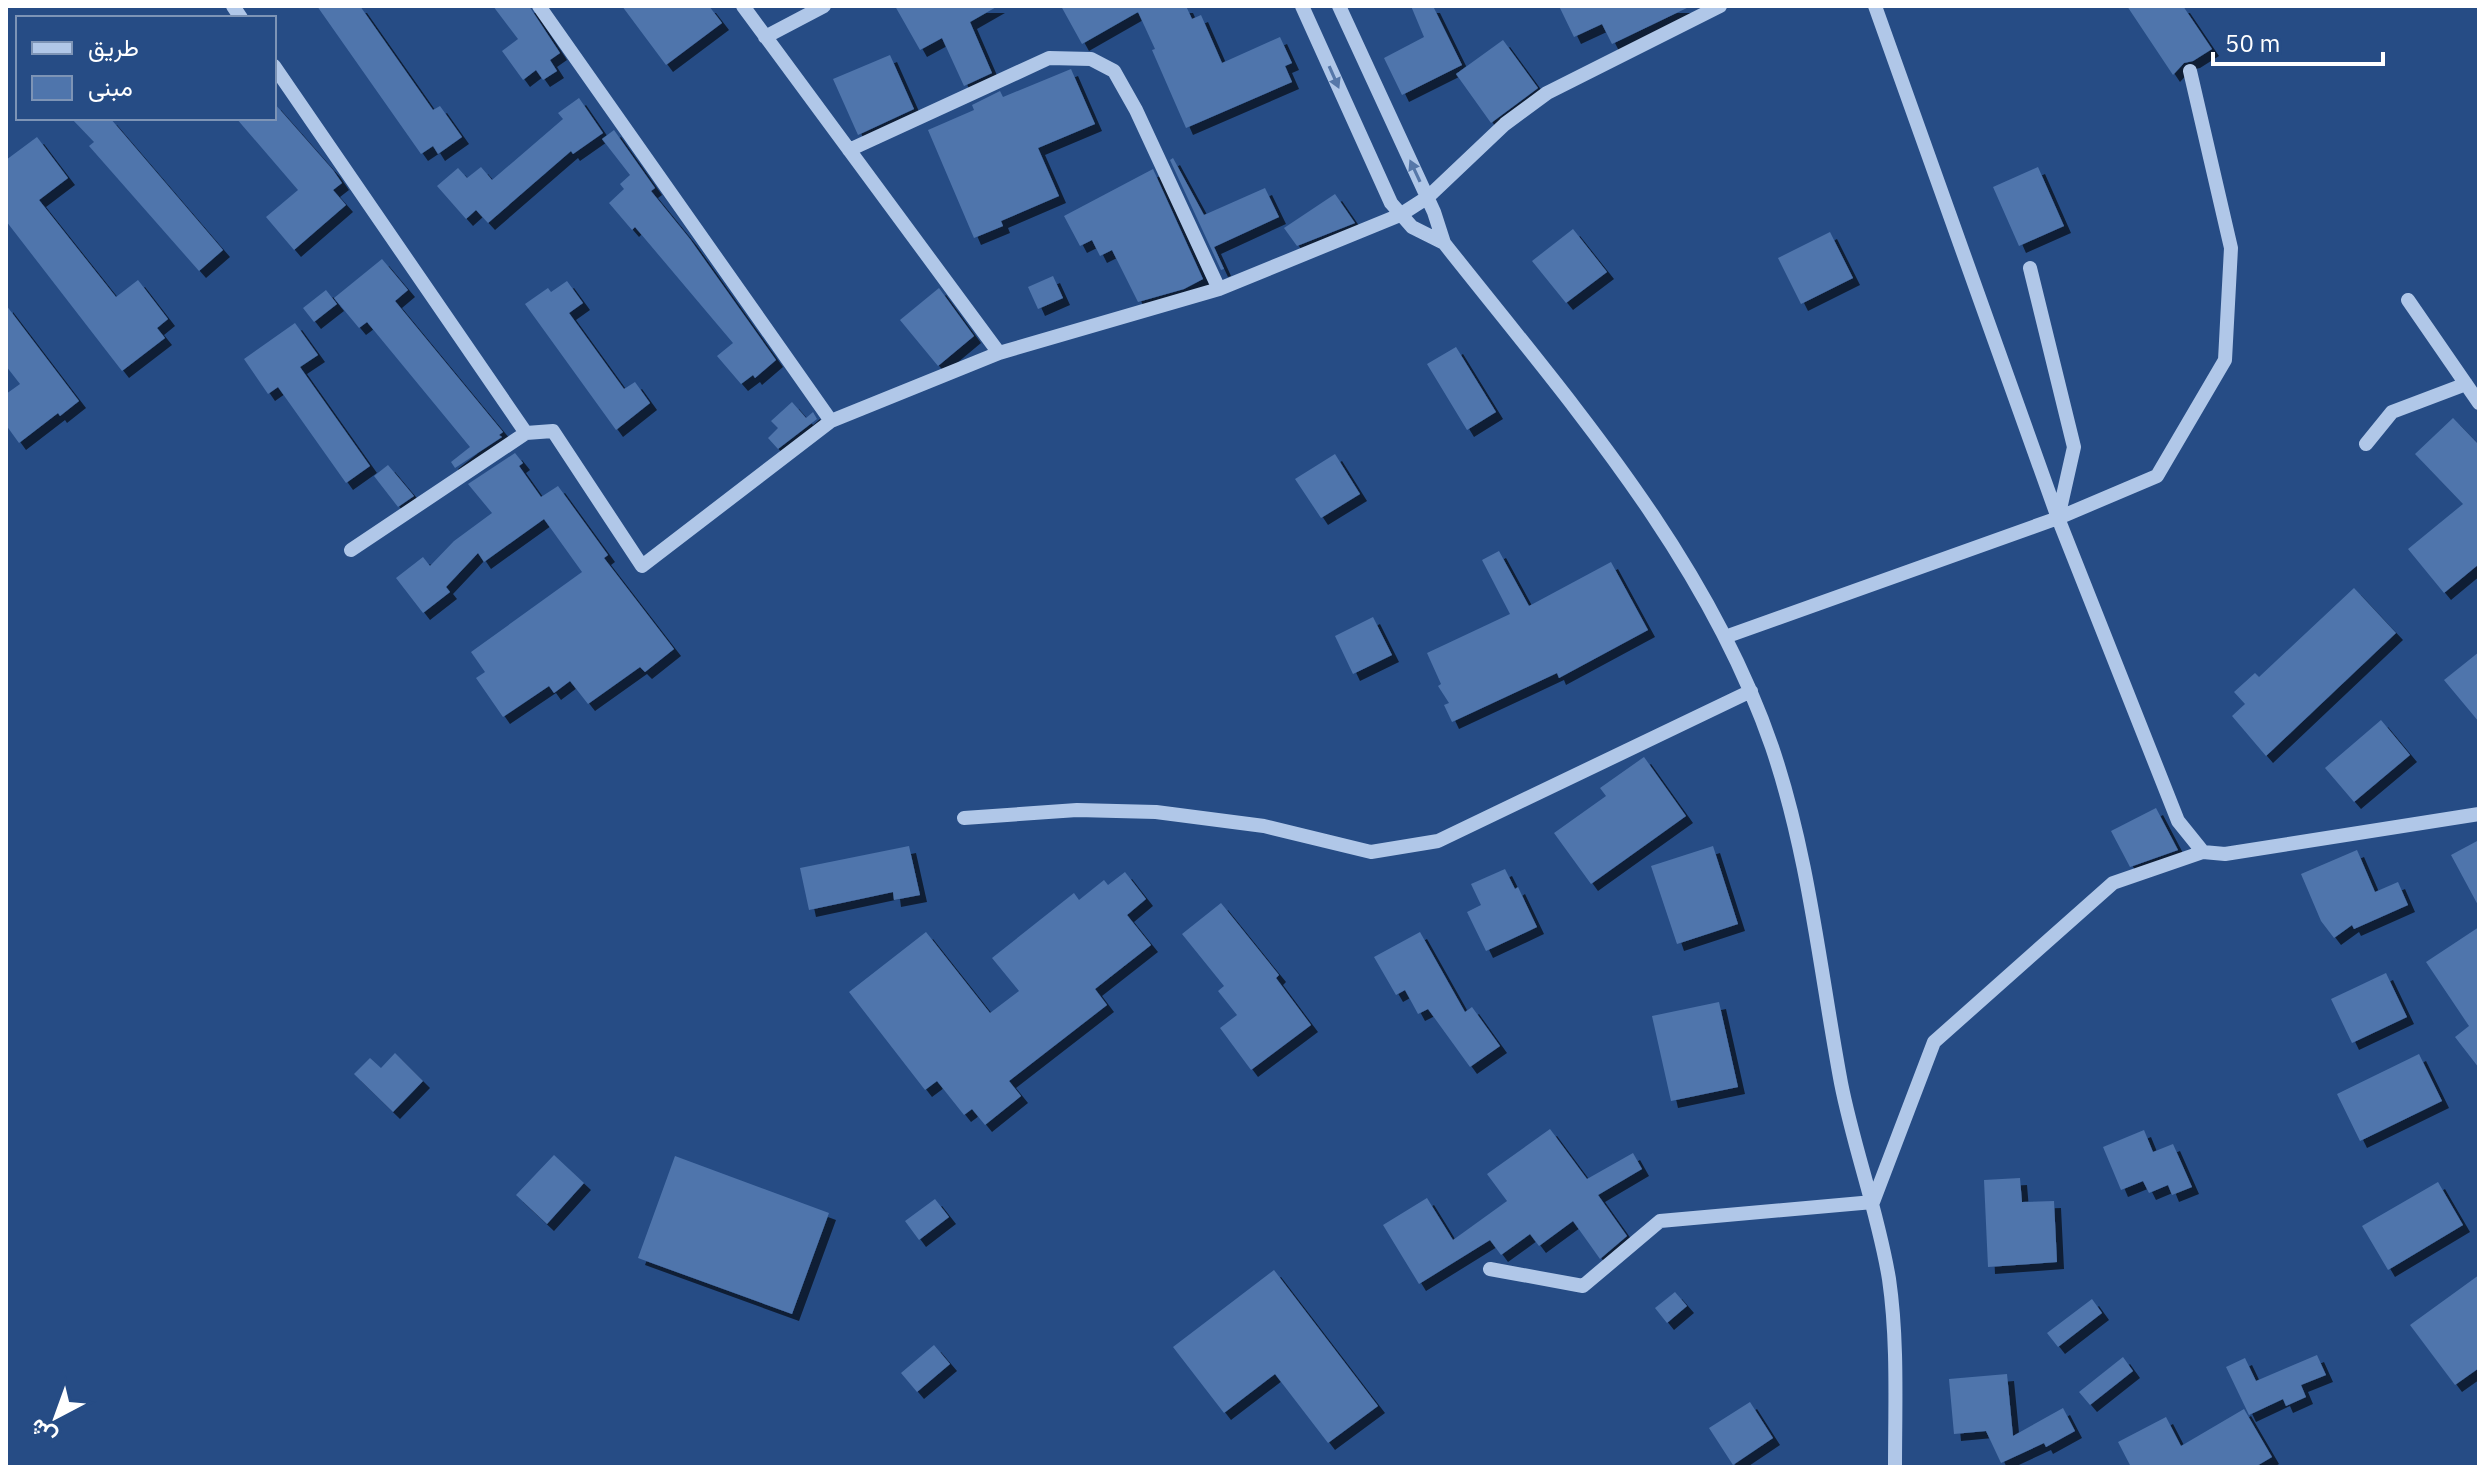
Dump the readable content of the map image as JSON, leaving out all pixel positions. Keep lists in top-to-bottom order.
{
  "legend": ["طريق", "مبنى"],
  "scale_bar": "50 m",
  "north": "bottom left"
}
